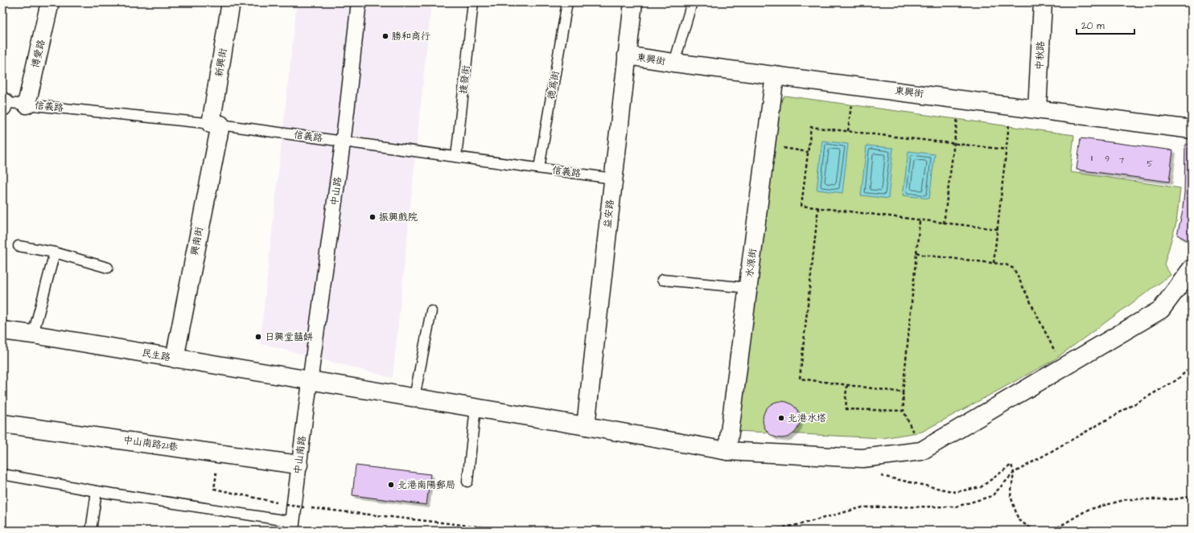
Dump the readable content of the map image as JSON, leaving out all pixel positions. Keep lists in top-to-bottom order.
{
  "streets": {
    "street": [
      "博愛路",
      "中秋路",
      "東興街",
      "新興街",
      "中山路",
      "益安路",
      "興南街",
      "水源街",
      "民生路",
      "中山南路21巷",
      "中山南路"
    ],
    "lane": ["捷發街", "德為街", "信義路"]
  },
  "crossings": [
    ["博愛路", "信義路"],
    ["中秋路", "東興街"],
    ["東興街", "益安路"],
    ["東興街", "水源街"],
    ["新興街", "信義路"],
    ["新興街", "興南街"],
    ["捷發街", "信義路"],
    ["德為街", "信義路"],
    ["信義路", "中山路"],
    ["信義路", "益安路"],
    ["信義路", "興南街"],
    ["中山路", "民生路"],
    ["中山路", "中山南路"],
    ["益安路", "民生路"],
    ["興南街", "民生路"],
    ["水源街", "民生路"],
    ["民生路", "中山南路"],
    ["中山南路21巷", "中山南路"]
  ],
  "places": [
    "勝和商行",
    "振興戲院",
    "日興堂囍餅",
    "北港水塔",
    "北港南陽郵局"
  ],
  "house_numbers": [
    "11",
    "9",
    "7",
    "5"
  ],
  "scale_bar": "20 m"
}
